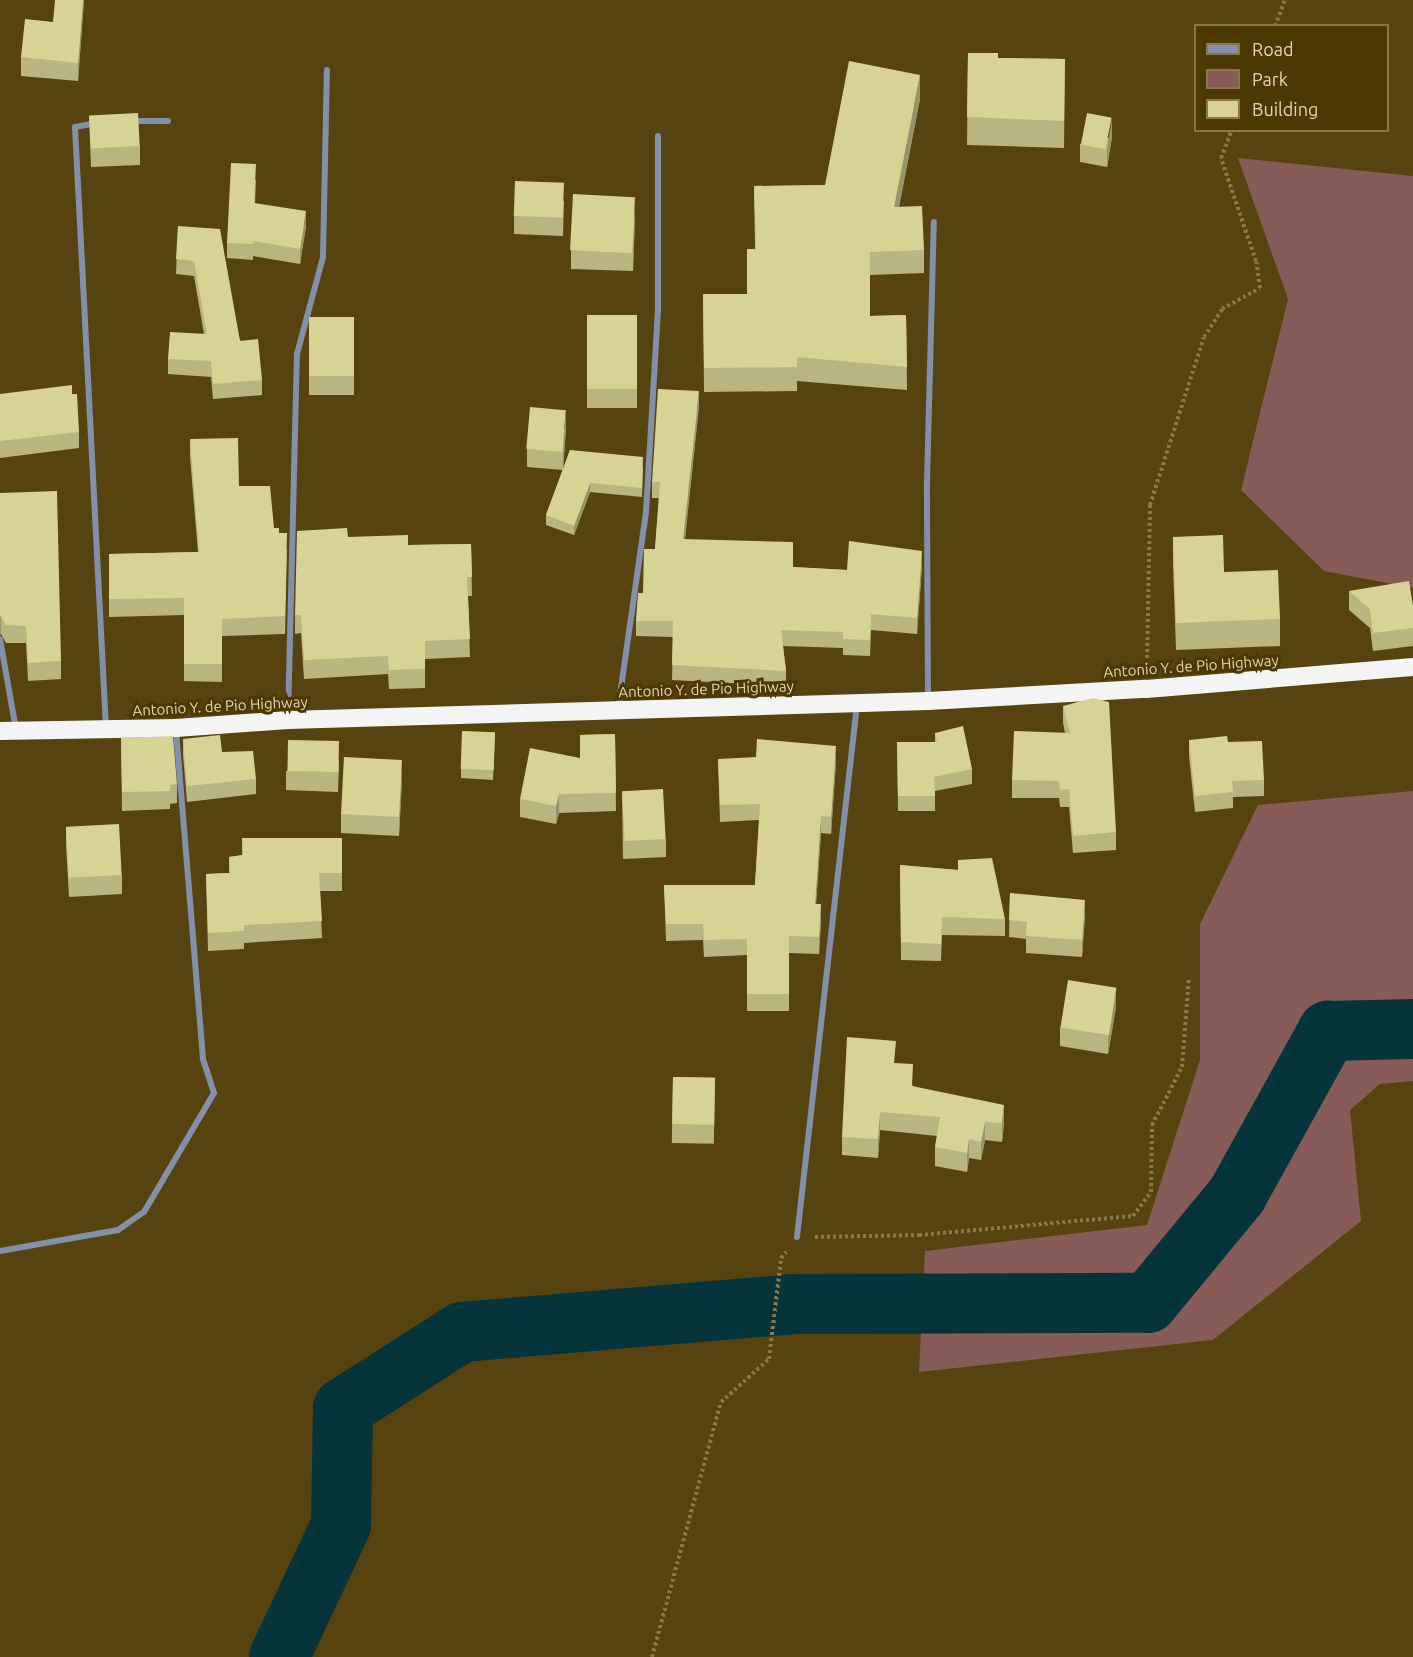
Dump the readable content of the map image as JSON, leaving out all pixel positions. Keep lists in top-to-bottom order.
{
  "streets": {
    "highway": ["Antonio Y. de Pio Highway"]
  },
  "legend": ["Road", "Park", "Building"]
}
